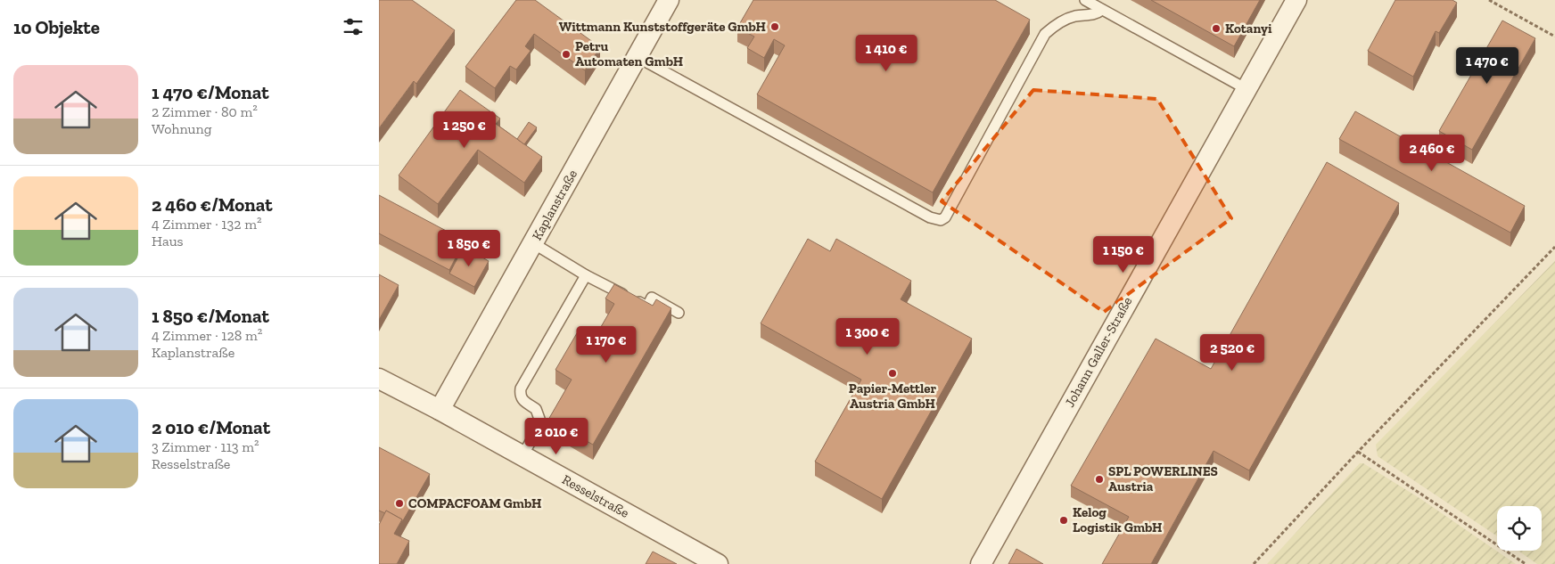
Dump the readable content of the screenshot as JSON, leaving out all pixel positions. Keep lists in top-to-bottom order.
{
  "streets": {
    "street": ["Kaplanstraße", "Johann Galler-Straße", "Resselstraße"]
  },
  "crossings": [
    ["Kaplanstraße", "Resselstraße"]
  ],
  "places": [
    "Wittmann Kunststoffgeräte GmbH",
    "Kotanyi",
    "Petru Automaten GmbH",
    "Papier-Mettler Austria GmbH",
    "SPL POWERLINES Austria",
    "COMPACFOAM GmbH",
    "Kelog Logistik GmbH"
  ],
  "page": {
    "heading": "10 Objekte",
    "price": [
      "1 410 €",
      "1 470 €",
      "1 250 €",
      "2 460 €",
      "1 850 €",
      "1 150 €",
      "1 300 €",
      "1 170 €",
      "2 520 €",
      "2 010 €"
    ],
    "list": [
      {
        "name": "1 470 €/Monat",
        "note": "2 Zimmer · 80 m² · Wohnung"
      },
      {
        "name": "2 460 €/Monat",
        "note": "4 Zimmer · 132 m² · Haus"
      },
      {
        "name": "1 850 €/Monat",
        "note": "4 Zimmer · 128 m² · Kaplanstraße"
      },
      {
        "name": "2 010 €/Monat",
        "note": "3 Zimmer · 113 m² · Resselstraße"
      }
    ]
  }
}
